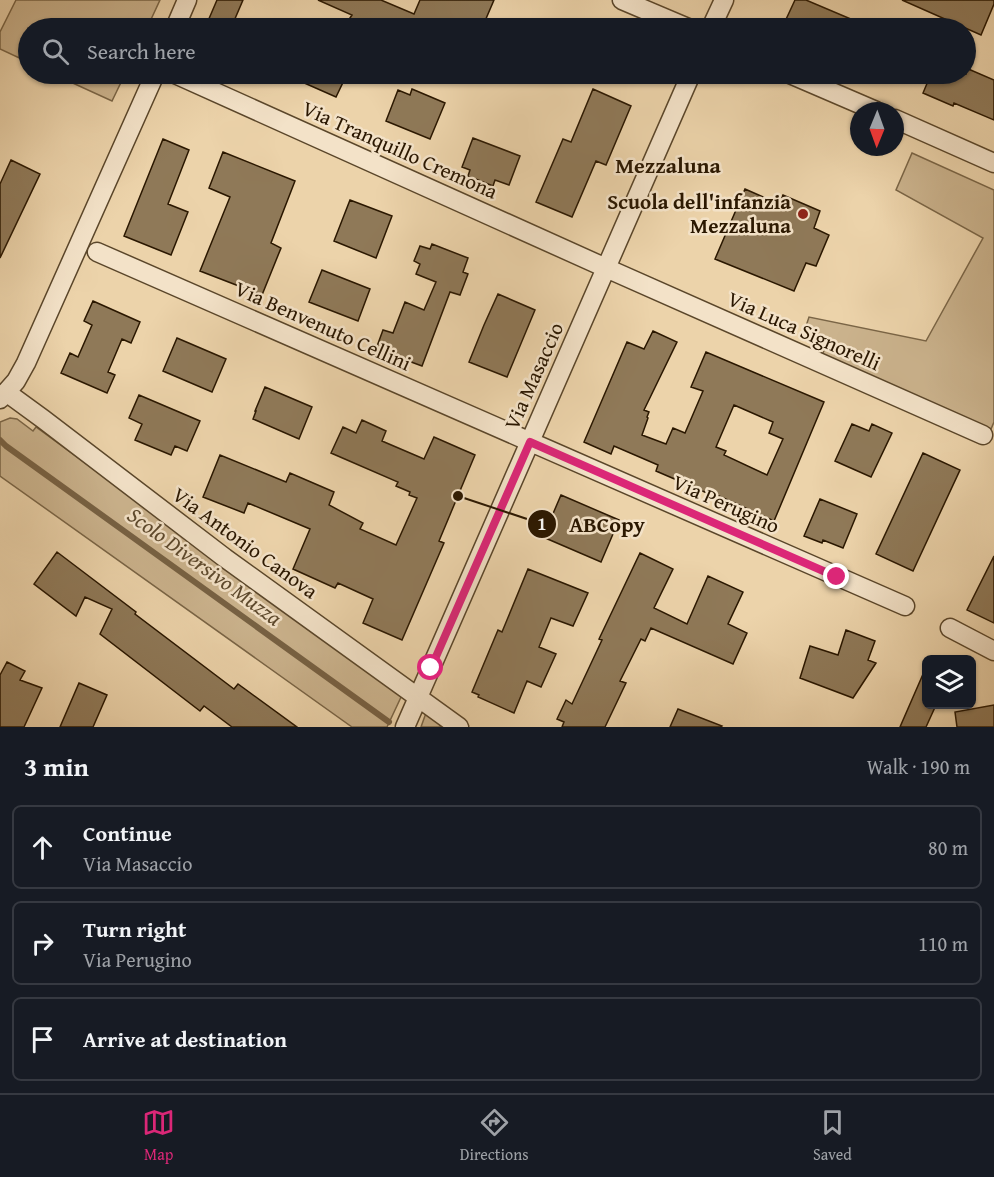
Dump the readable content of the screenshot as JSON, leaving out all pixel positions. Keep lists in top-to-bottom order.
{
  "streets": {
    "street": [
      "Via Tranquillo Cremona",
      "Via Benvenuto Cellini",
      "Via Luca Signorelli",
      "Via Masaccio",
      "Via Perugino",
      "Via Antonio Canova"
    ]
  },
  "crossings": [
    ["Via Tranquillo Cremona", "Via Luca Signorelli"],
    ["Via Tranquillo Cremona", "Via Masaccio"],
    ["Via Benvenuto Cellini", "Via Masaccio"],
    ["Via Benvenuto Cellini", "Via Perugino"],
    ["Via Luca Signorelli", "Via Masaccio"],
    ["Via Masaccio", "Via Perugino"],
    ["Via Masaccio", "Via Antonio Canova"]
  ],
  "districts": ["Mezzaluna"],
  "water": ["Scolo Diversivo Muzza"],
  "places": ["Scuola dell'infanzia Mezzaluna", "ABCopy"],
  "north": "bottom",
  "page": {
    "search": "Search here",
    "heading": ["3 min", "Walk · 190 m"],
    "list": [
      ["Continue", "Via Masaccio", "80 m"],
      ["Turn right", "Via Perugino", "110 m"],
      "Arrive at destination"
    ],
    "nav": ["Map", "Directions", "Saved"]
  }
}
